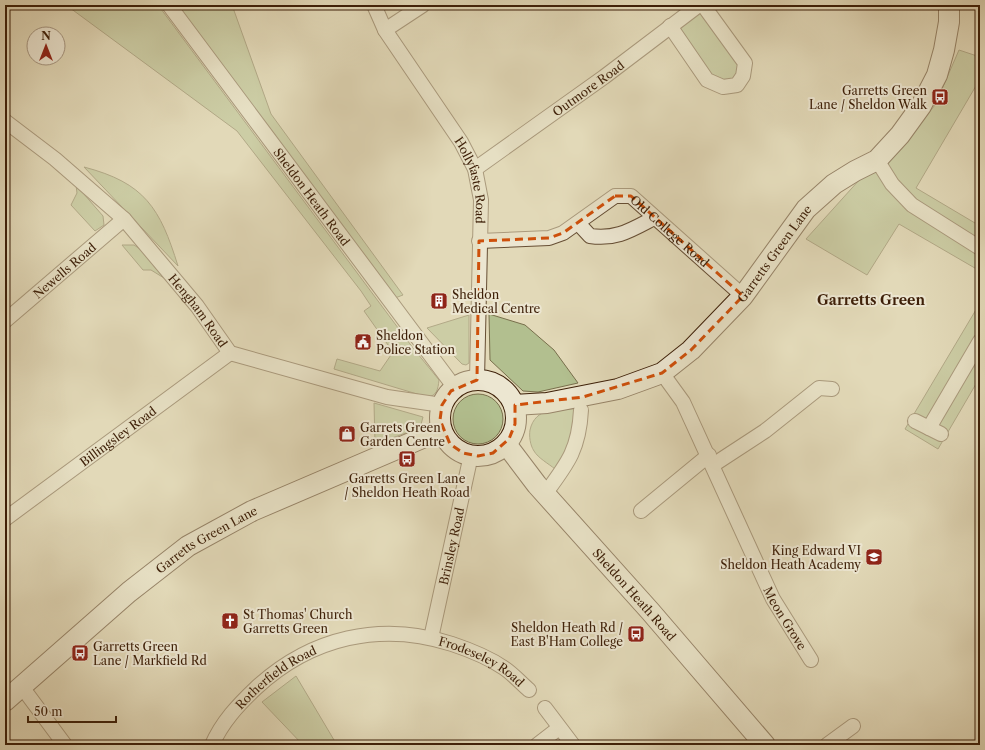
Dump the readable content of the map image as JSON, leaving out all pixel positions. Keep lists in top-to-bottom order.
{
  "streets": {
    "street": [
      "Outmore Road",
      "Hollyfaste Road",
      "Sheldon Heath Road",
      "Old College Road",
      "Garretts Green Lane",
      "Newells Road",
      "Hengham Road",
      "Billingsley Road",
      "Brinsley Road",
      "Meon Grove",
      "Frodeseley Road",
      "Rotherfield Road"
    ]
  },
  "crossings": [
    ["Outmore Road", "Hollyfaste Road"],
    ["Hollyfaste Road", "Sheldon Heath Road"],
    ["Hollyfaste Road", "Old College Road"],
    ["Hollyfaste Road", "Garretts Green Lane"],
    ["Hollyfaste Road", "Hengham Road"],
    ["Hollyfaste Road", "Brinsley Road"],
    ["Sheldon Heath Road", "Garretts Green Lane"],
    ["Sheldon Heath Road", "Hengham Road"],
    ["Sheldon Heath Road", "Brinsley Road"],
    ["Old College Road", "Garretts Green Lane"],
    ["Garretts Green Lane", "Hengham Road"],
    ["Garretts Green Lane", "Brinsley Road"],
    ["Garretts Green Lane", "Meon Grove"],
    ["Newells Road", "Hengham Road"],
    ["Hengham Road", "Billingsley Road"],
    ["Hengham Road", "Brinsley Road"],
    ["Brinsley Road", "Frodeseley Road"],
    ["Brinsley Road", "Rotherfield Road"],
    ["Frodeseley Road", "Rotherfield Road"]
  ],
  "districts": ["Garretts Green"],
  "places": {
    "bus stop": [
      "Garretts Green Lane / Sheldon Walk",
      "Garretts Green Lane / Sheldon Heath Road",
      "Sheldon Heath Rd / East B'Ham College",
      "Garretts Green Lane / Markfield Rd"
    ],
    "building": ["Sheldon Medical Centre"],
    "public building": ["Sheldon Police Station"],
    "shop": ["Garrets Green Garden Centre"],
    "school or university": ["King Edward VI Sheldon Heath Academy"],
    "church": ["St Thomas' Church Garretts Green"]
  },
  "scale_bar": "50 m",
  "north": "top"
}
